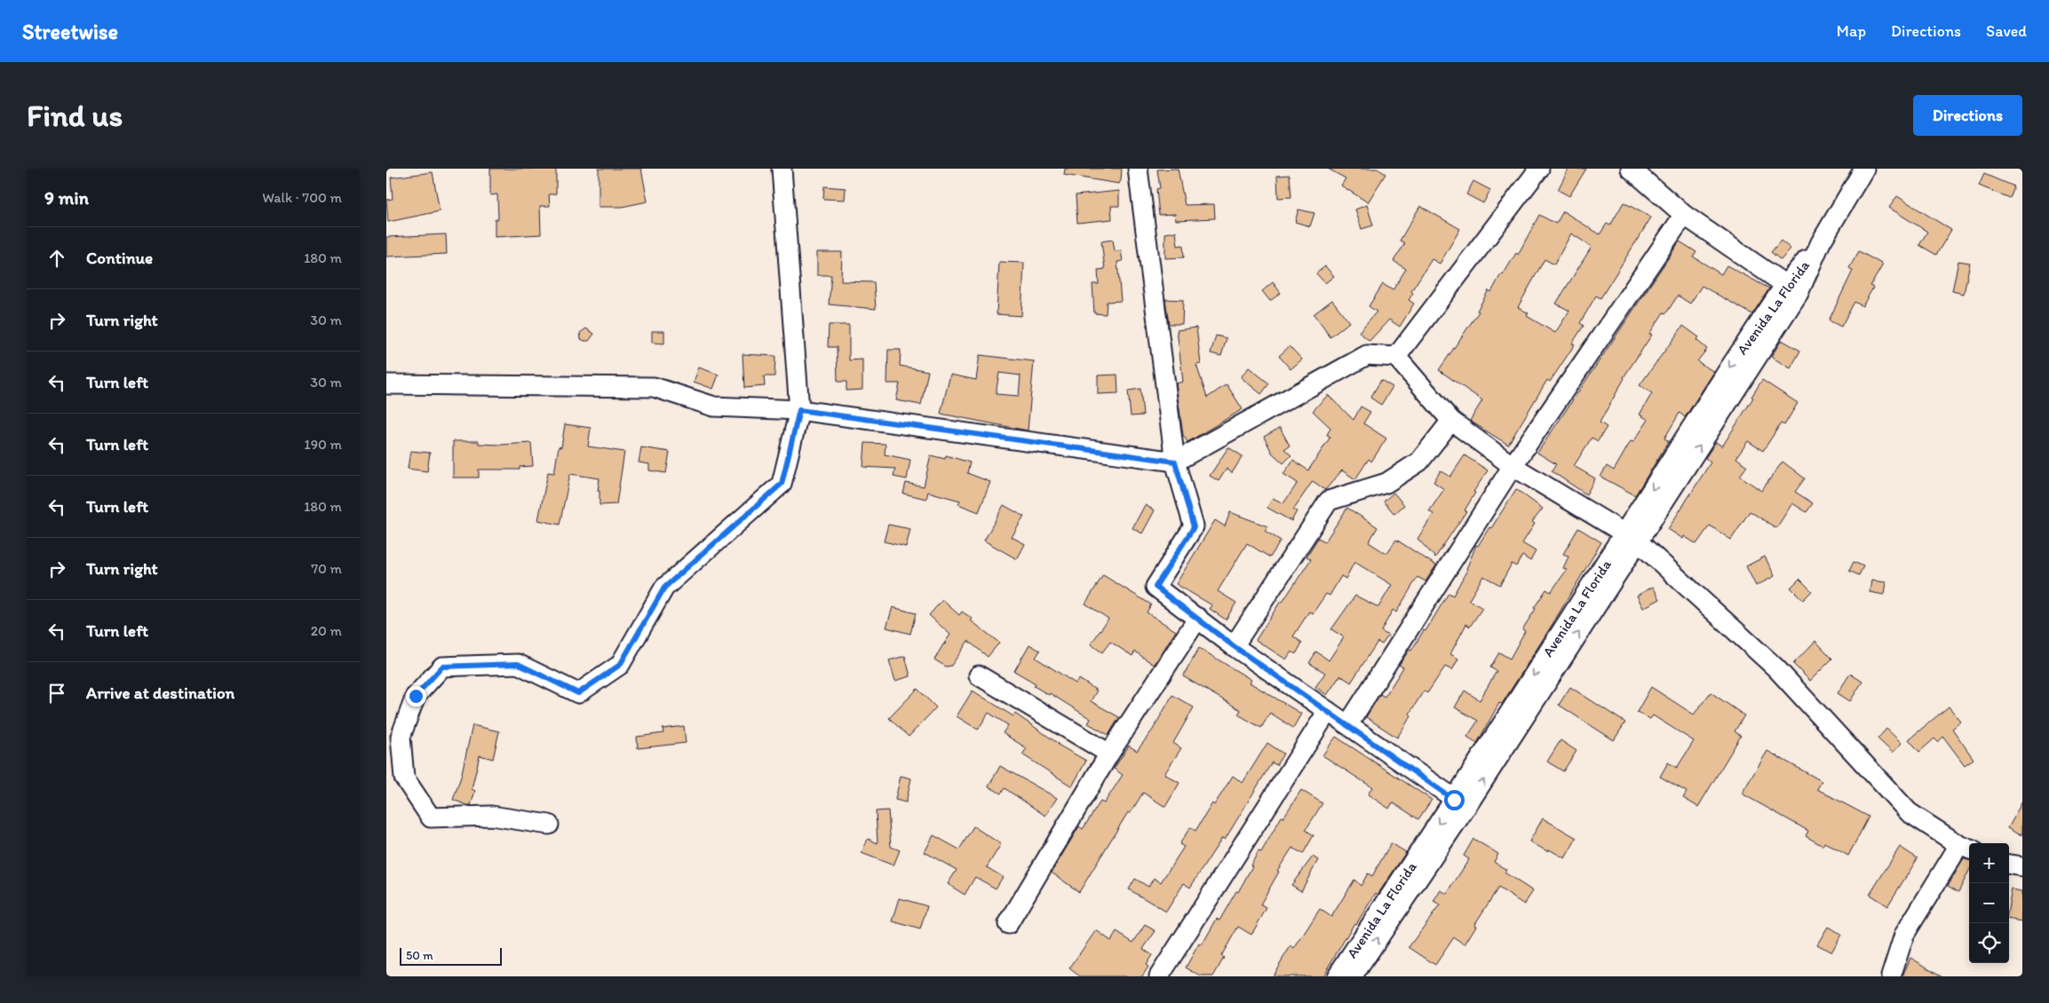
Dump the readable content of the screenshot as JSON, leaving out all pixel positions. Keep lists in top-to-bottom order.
{
  "streets": {
    "street": ["Avenida La Florida"]
  },
  "scale_bar": "50 m",
  "page": {
    "header": "Streetwise",
    "nav": ["Map", "Directions", "Saved"],
    "buttons": "Directions",
    "title": "Find us",
    "heading": ["9 min", "Walk · 700 m"],
    "list": [
      ["Continue", "180 m"],
      ["Turn right", "30 m"],
      ["Turn left", "30 m"],
      ["Turn left", "190 m"],
      ["Turn left", "180 m"],
      ["Turn right", "70 m"],
      ["Turn left", "20 m"],
      "Arrive at destination"
    ],
    "map_buttons": ["+", "−"],
    "scale": "50 m"
  }
}
